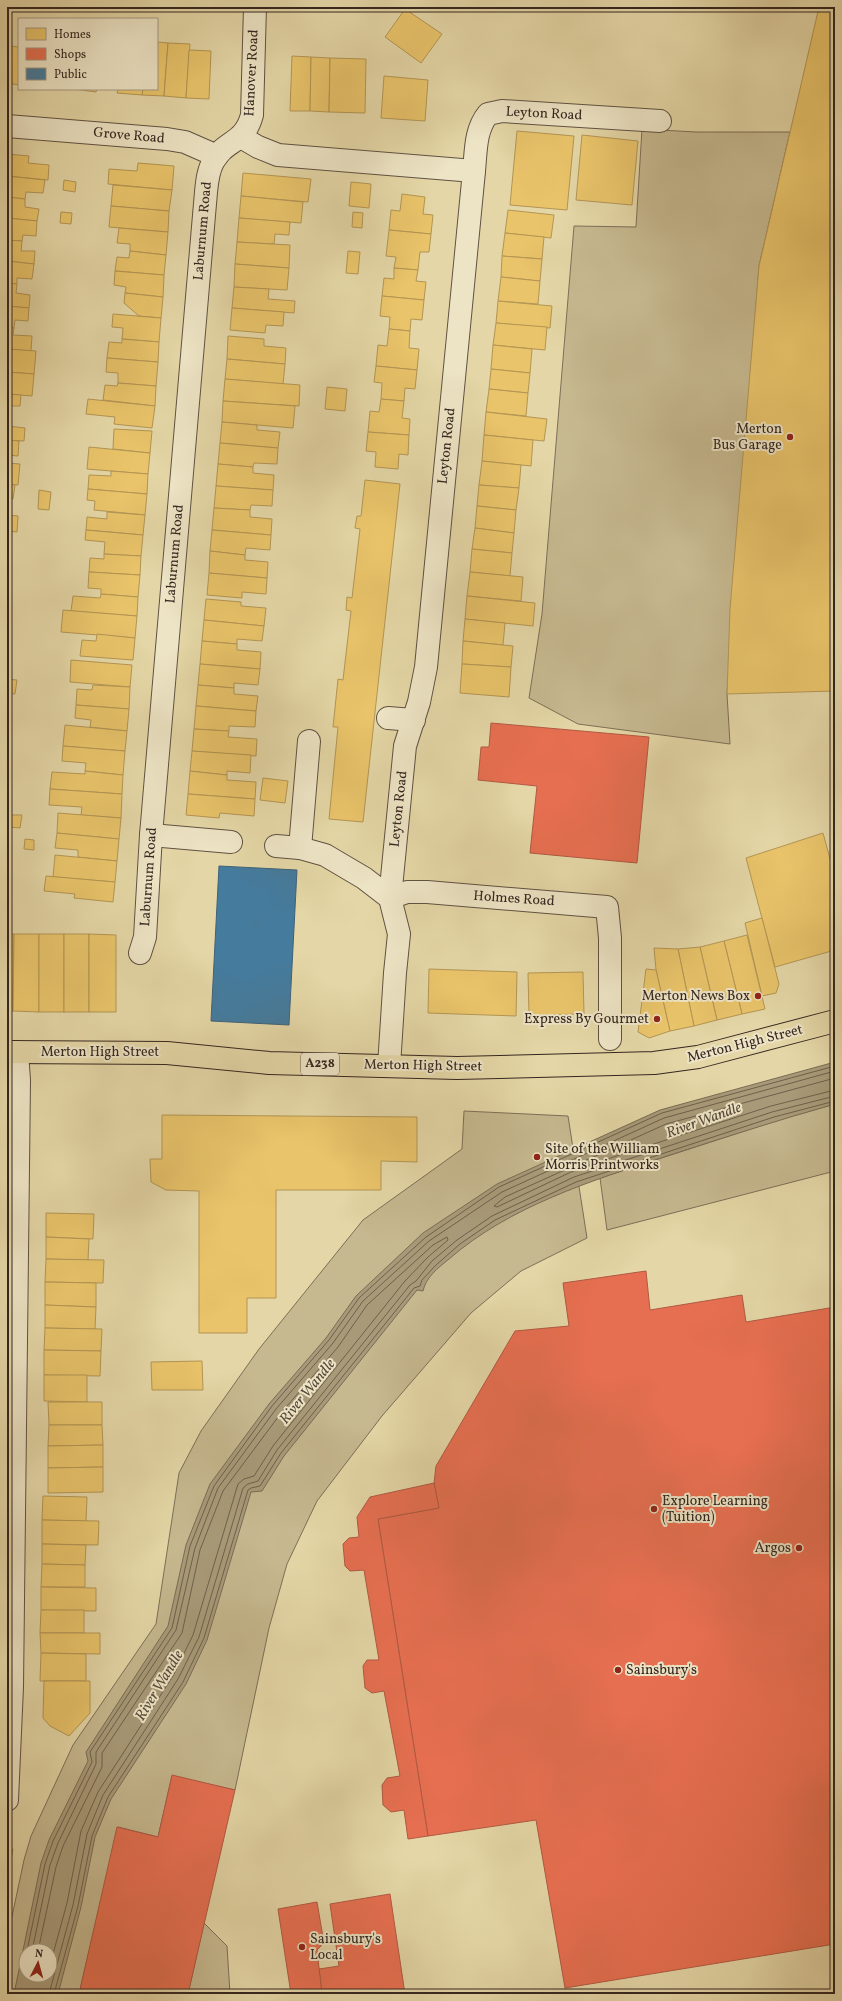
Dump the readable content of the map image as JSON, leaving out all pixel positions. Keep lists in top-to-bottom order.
{
  "streets": {
    "main road": ["Merton High Street", "A238"],
    "street": [
      "Hanover Road",
      "Leyton Road",
      "Grove Road",
      "Laburnum Road",
      "Holmes Road"
    ]
  },
  "crossings": [
    ["Leyton Road", "Holmes Road"],
    ["Grove Road", "Laburnum Road"]
  ],
  "water": ["River Wandle"],
  "places": [
    "Merton Bus Garage",
    "Merton News Box",
    "Express By Gourmet",
    "Site of the William Morris Printworks",
    "Explore Learning (Tuition)",
    "Argos",
    "Sainsbury's",
    "Sainsbury's Local"
  ],
  "legend": ["Homes", "Shops", "Public"],
  "north": "top"
}
